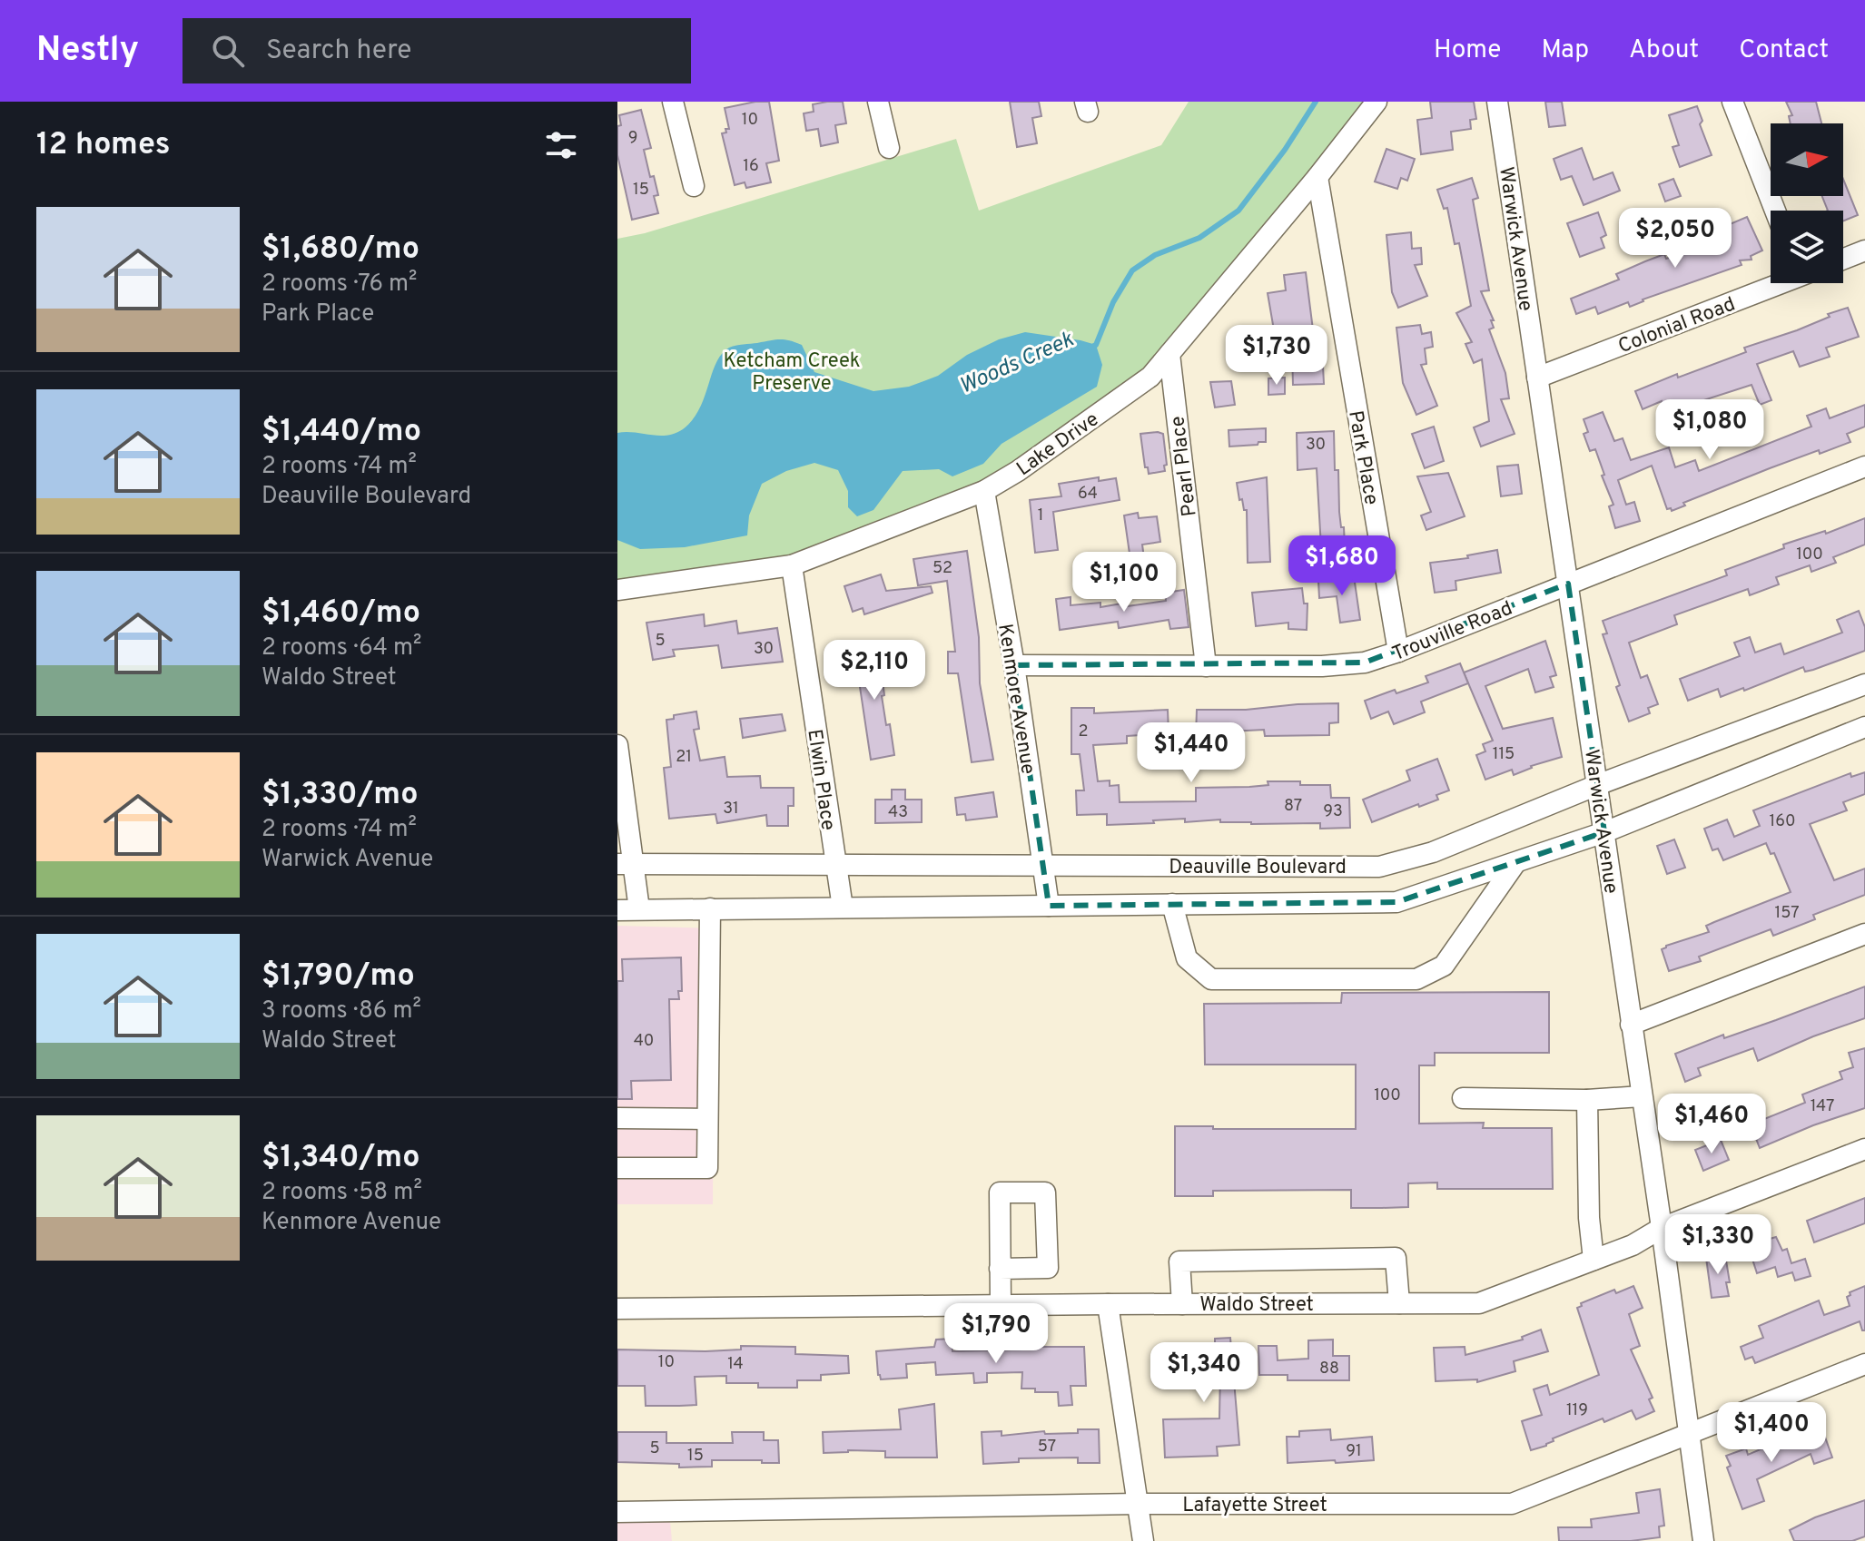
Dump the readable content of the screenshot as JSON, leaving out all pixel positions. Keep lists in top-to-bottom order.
{
  "streets": {
    "street": [
      "Warwick Avenue",
      "Colonial Road",
      "Lake Drive",
      "Park Place",
      "Pearl Place",
      "Trouville Road",
      "Kenmore Avenue",
      "Elwin Place",
      "Deauville Boulevard",
      "Waldo Street",
      "Lafayette Street"
    ]
  },
  "crossings": [
    ["Warwick Avenue", "Colonial Road"],
    ["Warwick Avenue", "Trouville Road"],
    ["Warwick Avenue", "Deauville Boulevard"],
    ["Warwick Avenue", "Waldo Street"],
    ["Warwick Avenue", "Lafayette Street"],
    ["Lake Drive", "Park Place"],
    ["Lake Drive", "Pearl Place"],
    ["Lake Drive", "Kenmore Avenue"],
    ["Lake Drive", "Elwin Place"],
    ["Park Place", "Trouville Road"],
    ["Pearl Place", "Trouville Road"],
    ["Trouville Road", "Kenmore Avenue"],
    ["Kenmore Avenue", "Deauville Boulevard"],
    ["Elwin Place", "Deauville Boulevard"]
  ],
  "water": ["Woods Creek"],
  "parks": ["Ketcham Creek Preserve"],
  "house_numbers": [
    "10",
    "9",
    "16",
    "15",
    "30",
    "64",
    "1",
    "100",
    "52",
    "5",
    "30",
    "2",
    "115",
    "21",
    "87",
    "31",
    "93",
    "43",
    "160",
    "157",
    "40",
    "100",
    "147",
    "10",
    "14",
    "88",
    "119",
    "57",
    "5",
    "91",
    "15"
  ],
  "north": "right",
  "page": {
    "header": "Nestly",
    "search": "Search here",
    "nav": [
      "Home",
      "Map",
      "About",
      "Contact"
    ],
    "heading": "12 homes",
    "list": [
      {
        "name": "$1,680/mo",
        "note": "2 rooms · 76 m² · Park Place"
      },
      {
        "name": "$1,440/mo",
        "note": "2 rooms · 74 m² · Deauville Boulevard"
      },
      {
        "name": "$1,460/mo",
        "note": "2 rooms · 64 m² · Waldo Street"
      },
      {
        "name": "$1,330/mo",
        "note": "2 rooms · 74 m² · Warwick Avenue"
      },
      {
        "name": "$1,790/mo",
        "note": "3 rooms · 86 m² · Waldo Street"
      },
      {
        "name": "$1,340/mo",
        "note": "2 rooms · 58 m² · Kenmore Avenue"
      }
    ],
    "price": [
      "$2,050",
      "$1,730",
      "$1,080",
      "$1,680",
      "$1,100",
      "$2,110",
      "$1,440",
      "$1,460",
      "$1,330",
      "$1,790",
      "$1,340",
      "$1,400"
    ]
  }
}
